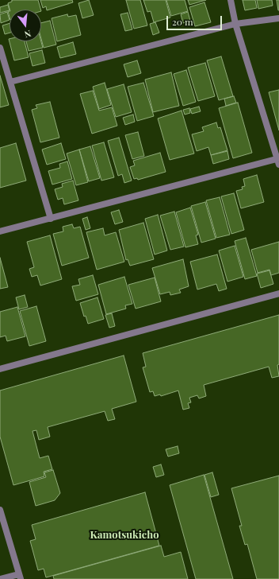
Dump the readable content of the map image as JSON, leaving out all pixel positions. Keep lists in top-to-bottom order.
{
  "districts": ["Kamotsukicho"],
  "scale_bar": "20 m",
  "north": "bottom"
}
